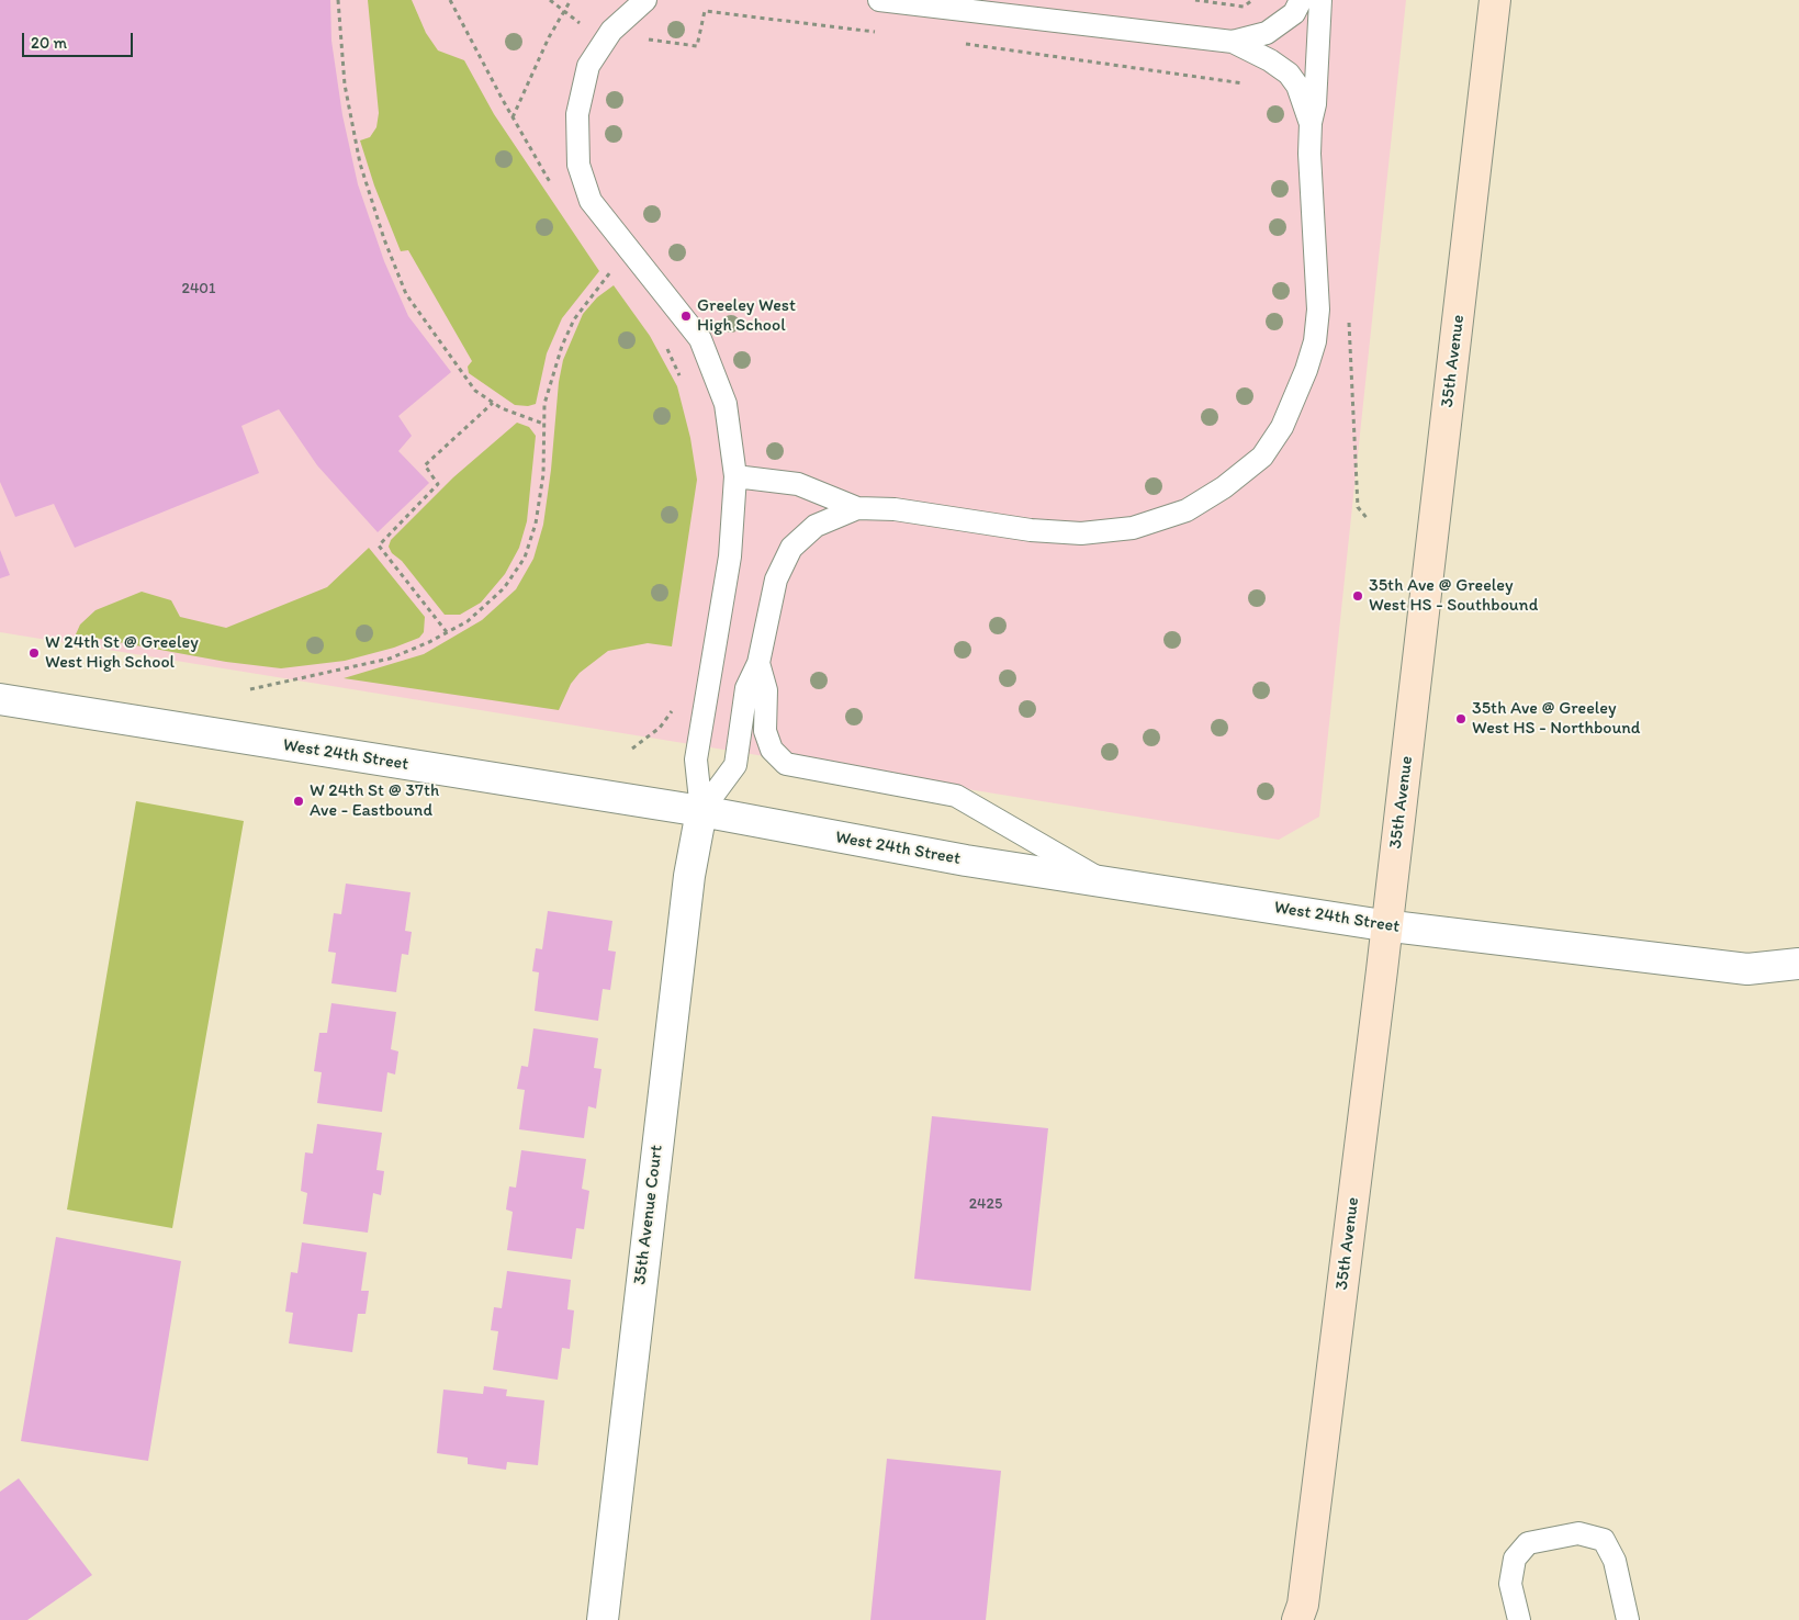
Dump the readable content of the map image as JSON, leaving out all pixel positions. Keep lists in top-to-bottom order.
{
  "streets": {
    "main road": ["35th Avenue"],
    "street": ["West 24th Street", "35th Avenue Court"]
  },
  "crossings": [
    ["35th Avenue", "West 24th Street"],
    ["West 24th Street", "35th Avenue Court"]
  ],
  "places": [
    "Greeley West High School",
    "35th Ave @ Greeley West HS - Southbound",
    "W 24th St @ Greeley West High School",
    "35th Ave @ Greeley West HS - Northbound",
    "W 24th St @ 37th Ave - Eastbound"
  ],
  "house_numbers": ["2401", "2425"],
  "scale_bar": "20 m"
}
